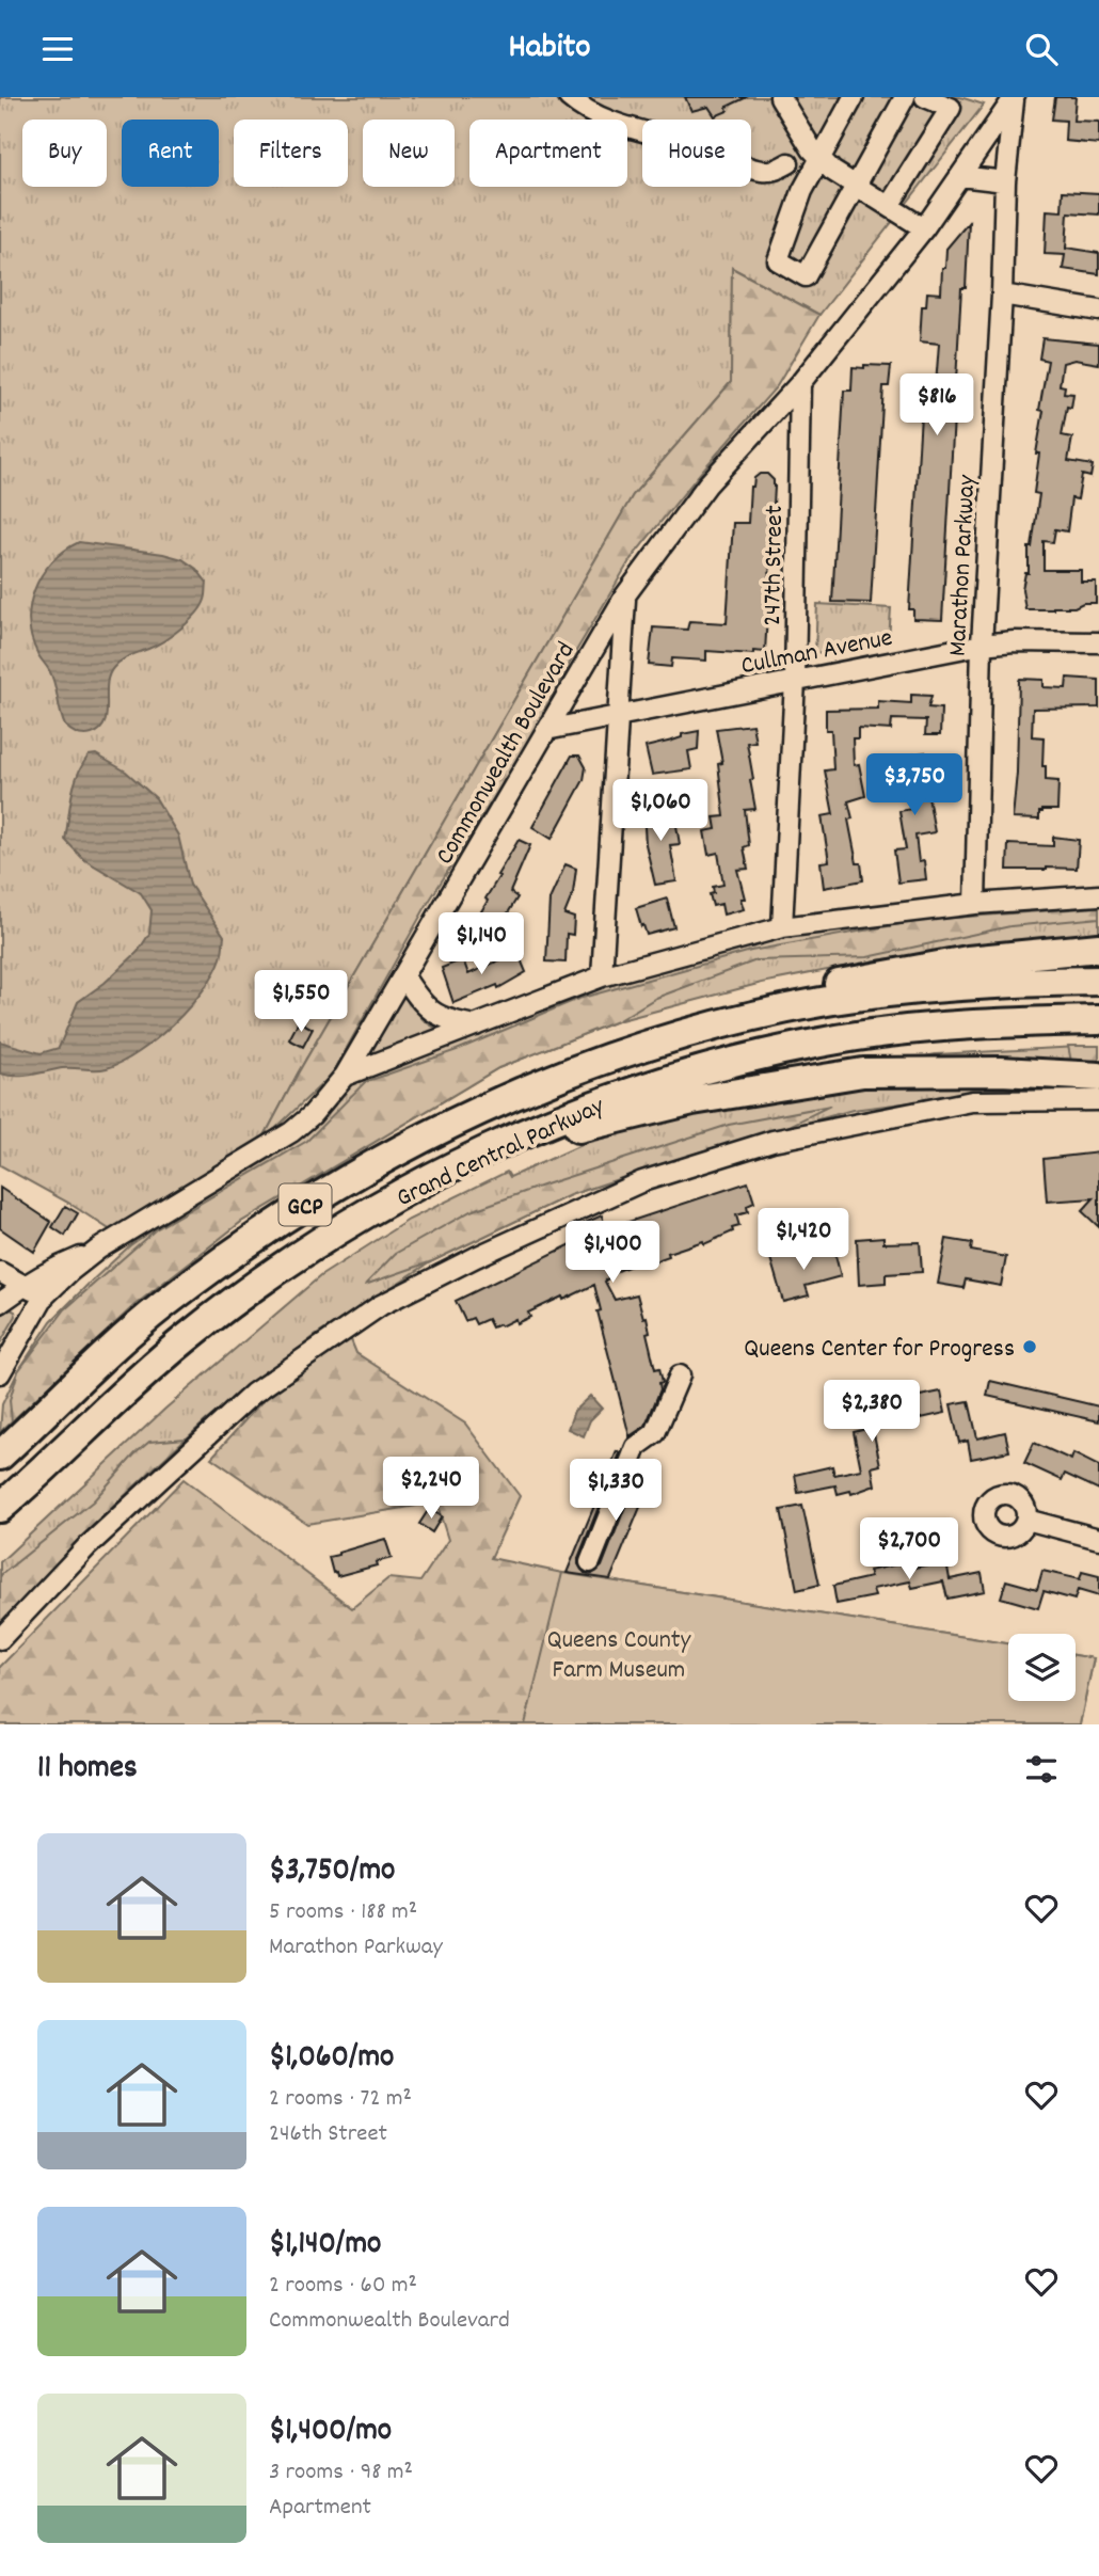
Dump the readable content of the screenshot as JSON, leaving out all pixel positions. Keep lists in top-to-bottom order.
{
  "streets": {
    "highway": ["Grand Central Parkway", "GCP"],
    "street": [
      "247th Street",
      "Marathon Parkway",
      "Cullman Avenue",
      "Commonwealth Boulevard"
    ]
  },
  "crossings": [
    ["247th Street", "Cullman Avenue"],
    ["247th Street", "Commonwealth Boulevard"],
    ["Marathon Parkway", "Cullman Avenue"],
    ["Marathon Parkway", "Commonwealth Boulevard"],
    ["Cullman Avenue", "Commonwealth Boulevard"]
  ],
  "parks": ["Queens County Farm Museum"],
  "places": ["Queens Center for Progress"],
  "page": {
    "header": "Habito",
    "chip": [
      "Buy",
      "Rent",
      "Filters",
      "New",
      "Apartment",
      "House"
    ],
    "price": [
      "$816",
      "$3,750",
      "$1,060",
      "$1,140",
      "$1,550",
      "$1,420",
      "$1,400",
      "$2,380",
      "$2,240",
      "$1,330",
      "$2,700"
    ],
    "heading": "11 homes",
    "list": [
      {
        "name": "$3,750/mo",
        "note": "5 rooms · 188 m² · Marathon Parkway"
      },
      {
        "name": "$1,060/mo",
        "note": "2 rooms · 72 m² · 246th Street"
      },
      {
        "name": "$1,140/mo",
        "note": "2 rooms · 60 m² · Commonwealth Boulevard"
      },
      {
        "name": "$1,400/mo",
        "note": "3 rooms · 98 m² · Apartment"
      }
    ]
  }
}
